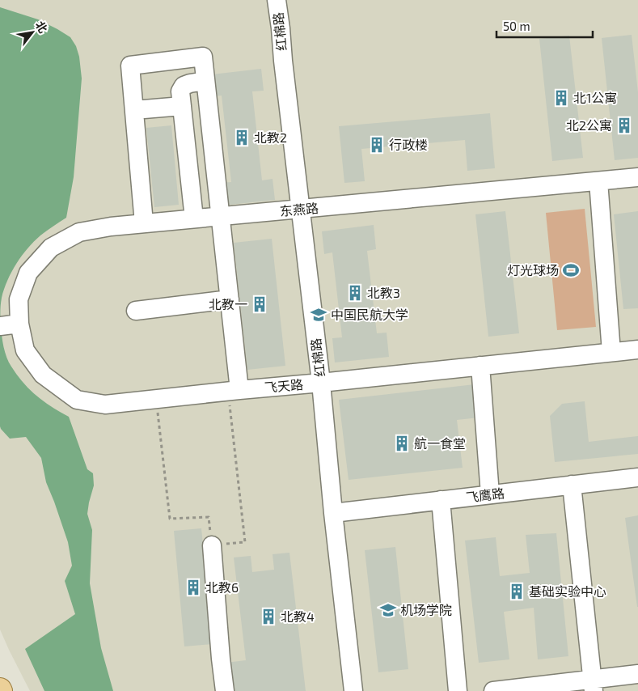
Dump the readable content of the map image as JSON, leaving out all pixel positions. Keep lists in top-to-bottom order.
{
  "streets": {
    "lane": [
      "红棉路",
      "东燕路",
      "飞天路",
      "飞鹰路"
    ]
  },
  "crossings": [
    ["红棉路", "东燕路"],
    ["红棉路", "飞天路"],
    ["红棉路", "飞鹰路"],
    ["东燕路", "飞天路"]
  ],
  "places": {
    "building": [
      "北1公寓",
      "北2公寓",
      "北教2",
      "行政楼",
      "北教3",
      "北教一",
      "航一食堂",
      "北教6",
      "基础实验中心",
      "北教4"
    ],
    "sports": ["灯光球场"],
    "school or university": ["中国民航大学", "机场学院"]
  },
  "scale_bar": "50 m",
  "north": "top right"
}
